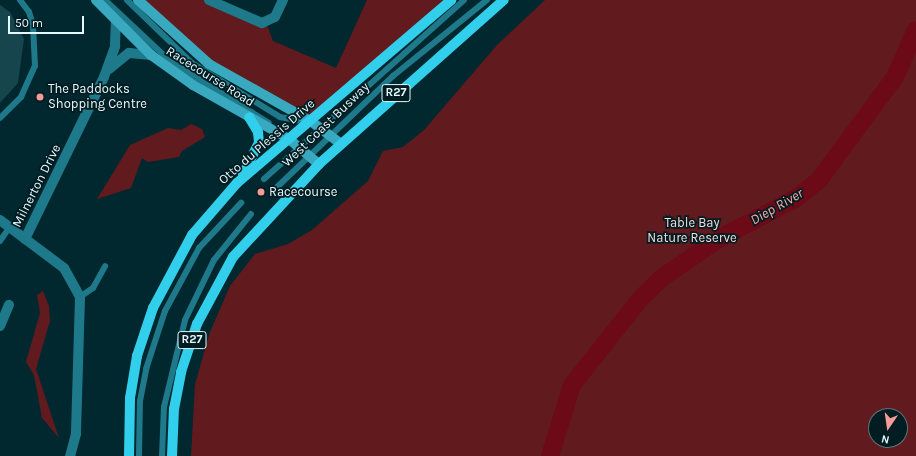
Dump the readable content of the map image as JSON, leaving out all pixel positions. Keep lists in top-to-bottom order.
{
  "streets": {
    "main road": ["Racecourse Road", "R27", "Otto du Plessis Drive"],
    "street": ["Milnerton Drive"],
    "lane": ["West Coast Busway"]
  },
  "crossings": [
    ["Racecourse Road", "R27"],
    ["Racecourse Road", "West Coast Busway"],
    ["Racecourse Road", "Otto du Plessis Drive"],
    ["Racecourse Road", "Milnerton Drive"]
  ],
  "water": ["Diep River"],
  "parks": ["Table Bay Nature Reserve"],
  "places": ["The Paddocks Shopping Centre", "Racecourse"],
  "scale_bar": "50 m",
  "north": "bottom"
}
